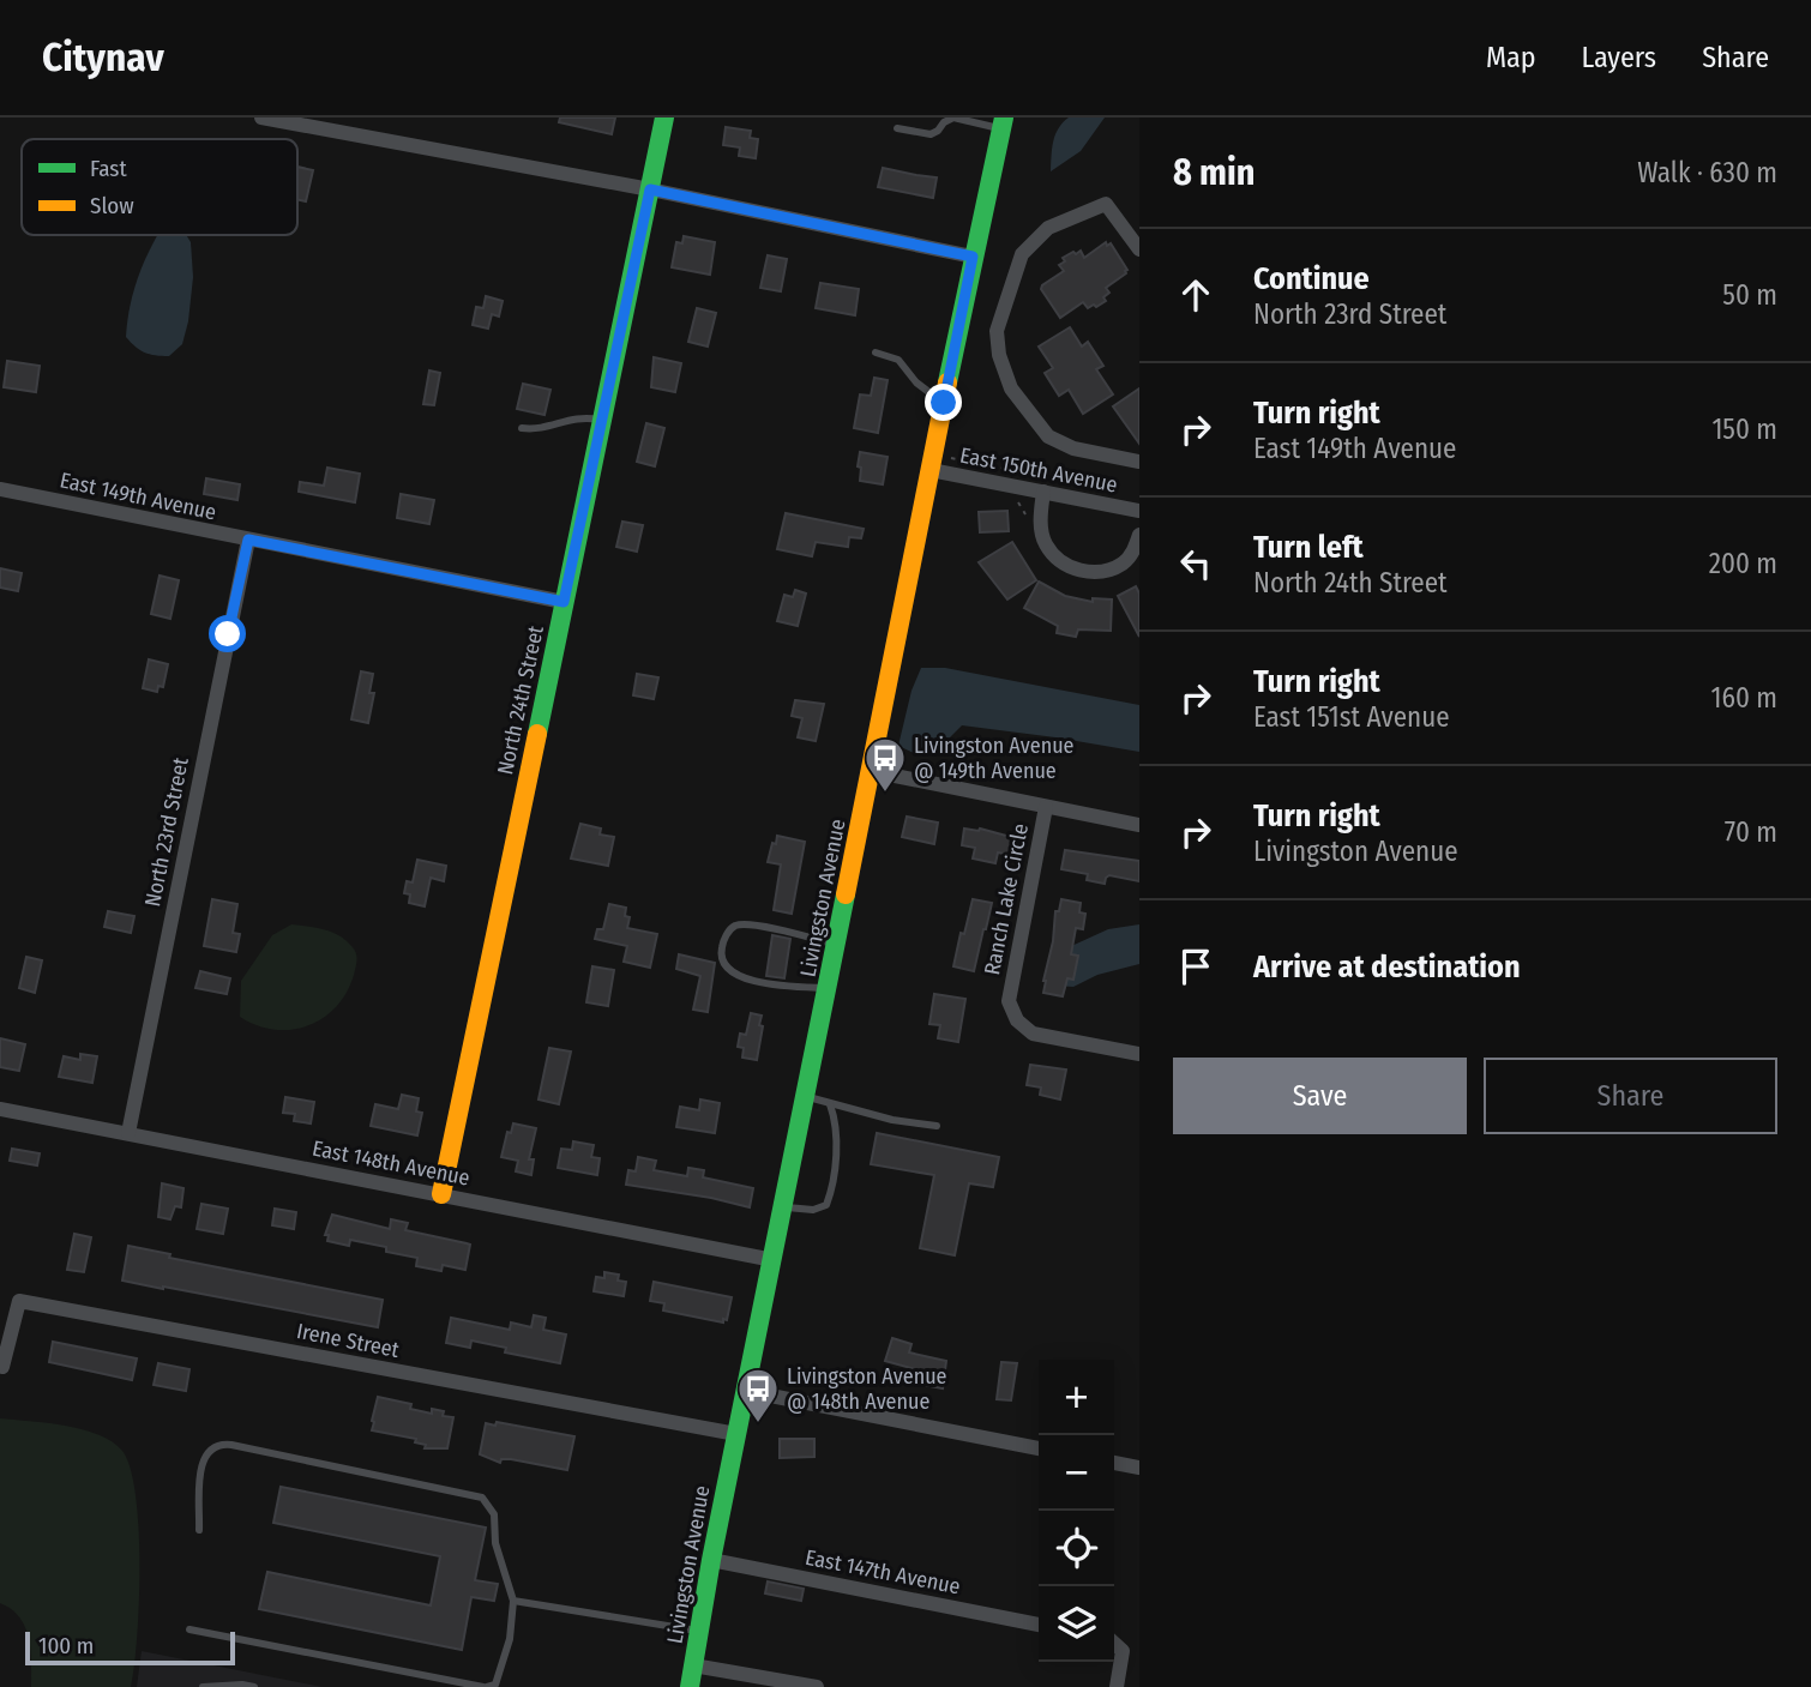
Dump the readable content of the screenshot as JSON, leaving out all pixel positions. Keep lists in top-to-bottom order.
{
  "streets": {
    "street": [
      "East 150th Avenue",
      "East 149th Avenue",
      "North 24th Street",
      "North 23rd Street",
      "Livingston Avenue",
      "Ranch Lake Circle",
      "East 148th Avenue",
      "Irene Street",
      "East 147th Avenue"
    ]
  },
  "crossings": [
    ["East 150th Avenue", "Livingston Avenue"],
    ["East 149th Avenue", "North 24th Street"],
    ["East 149th Avenue", "North 23rd Street"],
    ["North 24th Street", "East 148th Avenue"],
    ["North 23rd Street", "East 148th Avenue"],
    ["Livingston Avenue", "East 148th Avenue"],
    ["Livingston Avenue", "Irene Street"],
    ["Livingston Avenue", "East 147th Avenue"]
  ],
  "places": {
    "bus stop": ["Livingston Avenue @ 149th Avenue", "Livingston Avenue @ 148th Avenue"]
  },
  "legend": ["Fast", "Slow"],
  "scale_bar": "100 m",
  "page": {
    "header": "Citynav",
    "nav": ["Map", "Layers", "Share"],
    "heading": ["8 min", "Walk · 630 m"],
    "list": [
      ["Continue", "North 23rd Street", "50 m"],
      ["Turn right", "East 149th Avenue", "150 m"],
      ["Turn left", "North 24th Street", "200 m"],
      ["Turn right", "East 151st Avenue", "160 m"],
      ["Turn right", "Livingston Avenue", "70 m"],
      "Arrive at destination"
    ],
    "buttons": ["Save", "Share"],
    "map_buttons": ["+", "−"],
    "scale": "100 m"
  }
}
